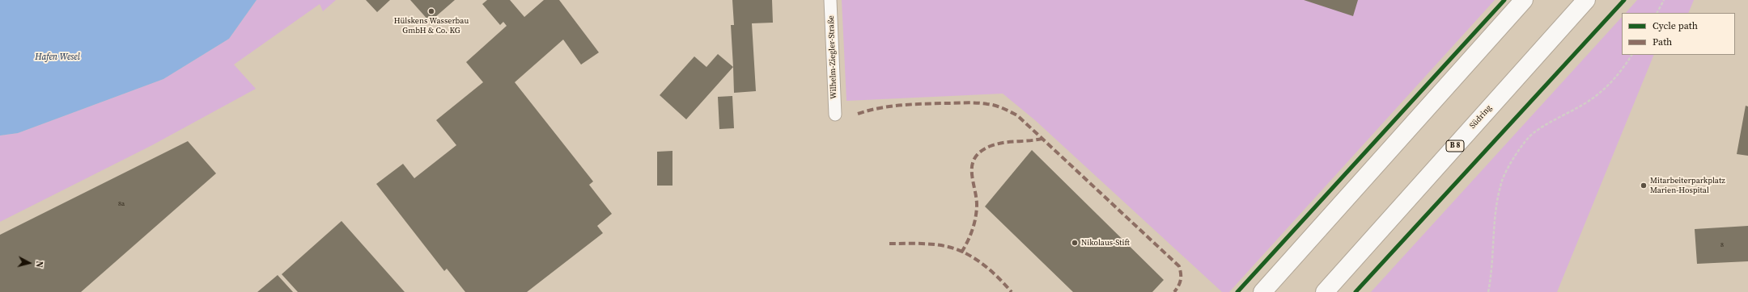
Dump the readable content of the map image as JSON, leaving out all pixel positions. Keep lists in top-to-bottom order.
{
  "streets": {
    "main road": ["Südring", "B 8"],
    "lane": ["Wilhelm-Ziegler-Straße"]
  },
  "water": ["Hafen Wesel"],
  "places": ["Hülskens Wasserbau GmbH & Co. KG", "Mitarbeiterparkplatz Marien-Hospital", "Nikolaus-Stift"],
  "house_numbers": ["8a", "8"],
  "legend": ["Cycle path", "Path"],
  "north": "right"
}
